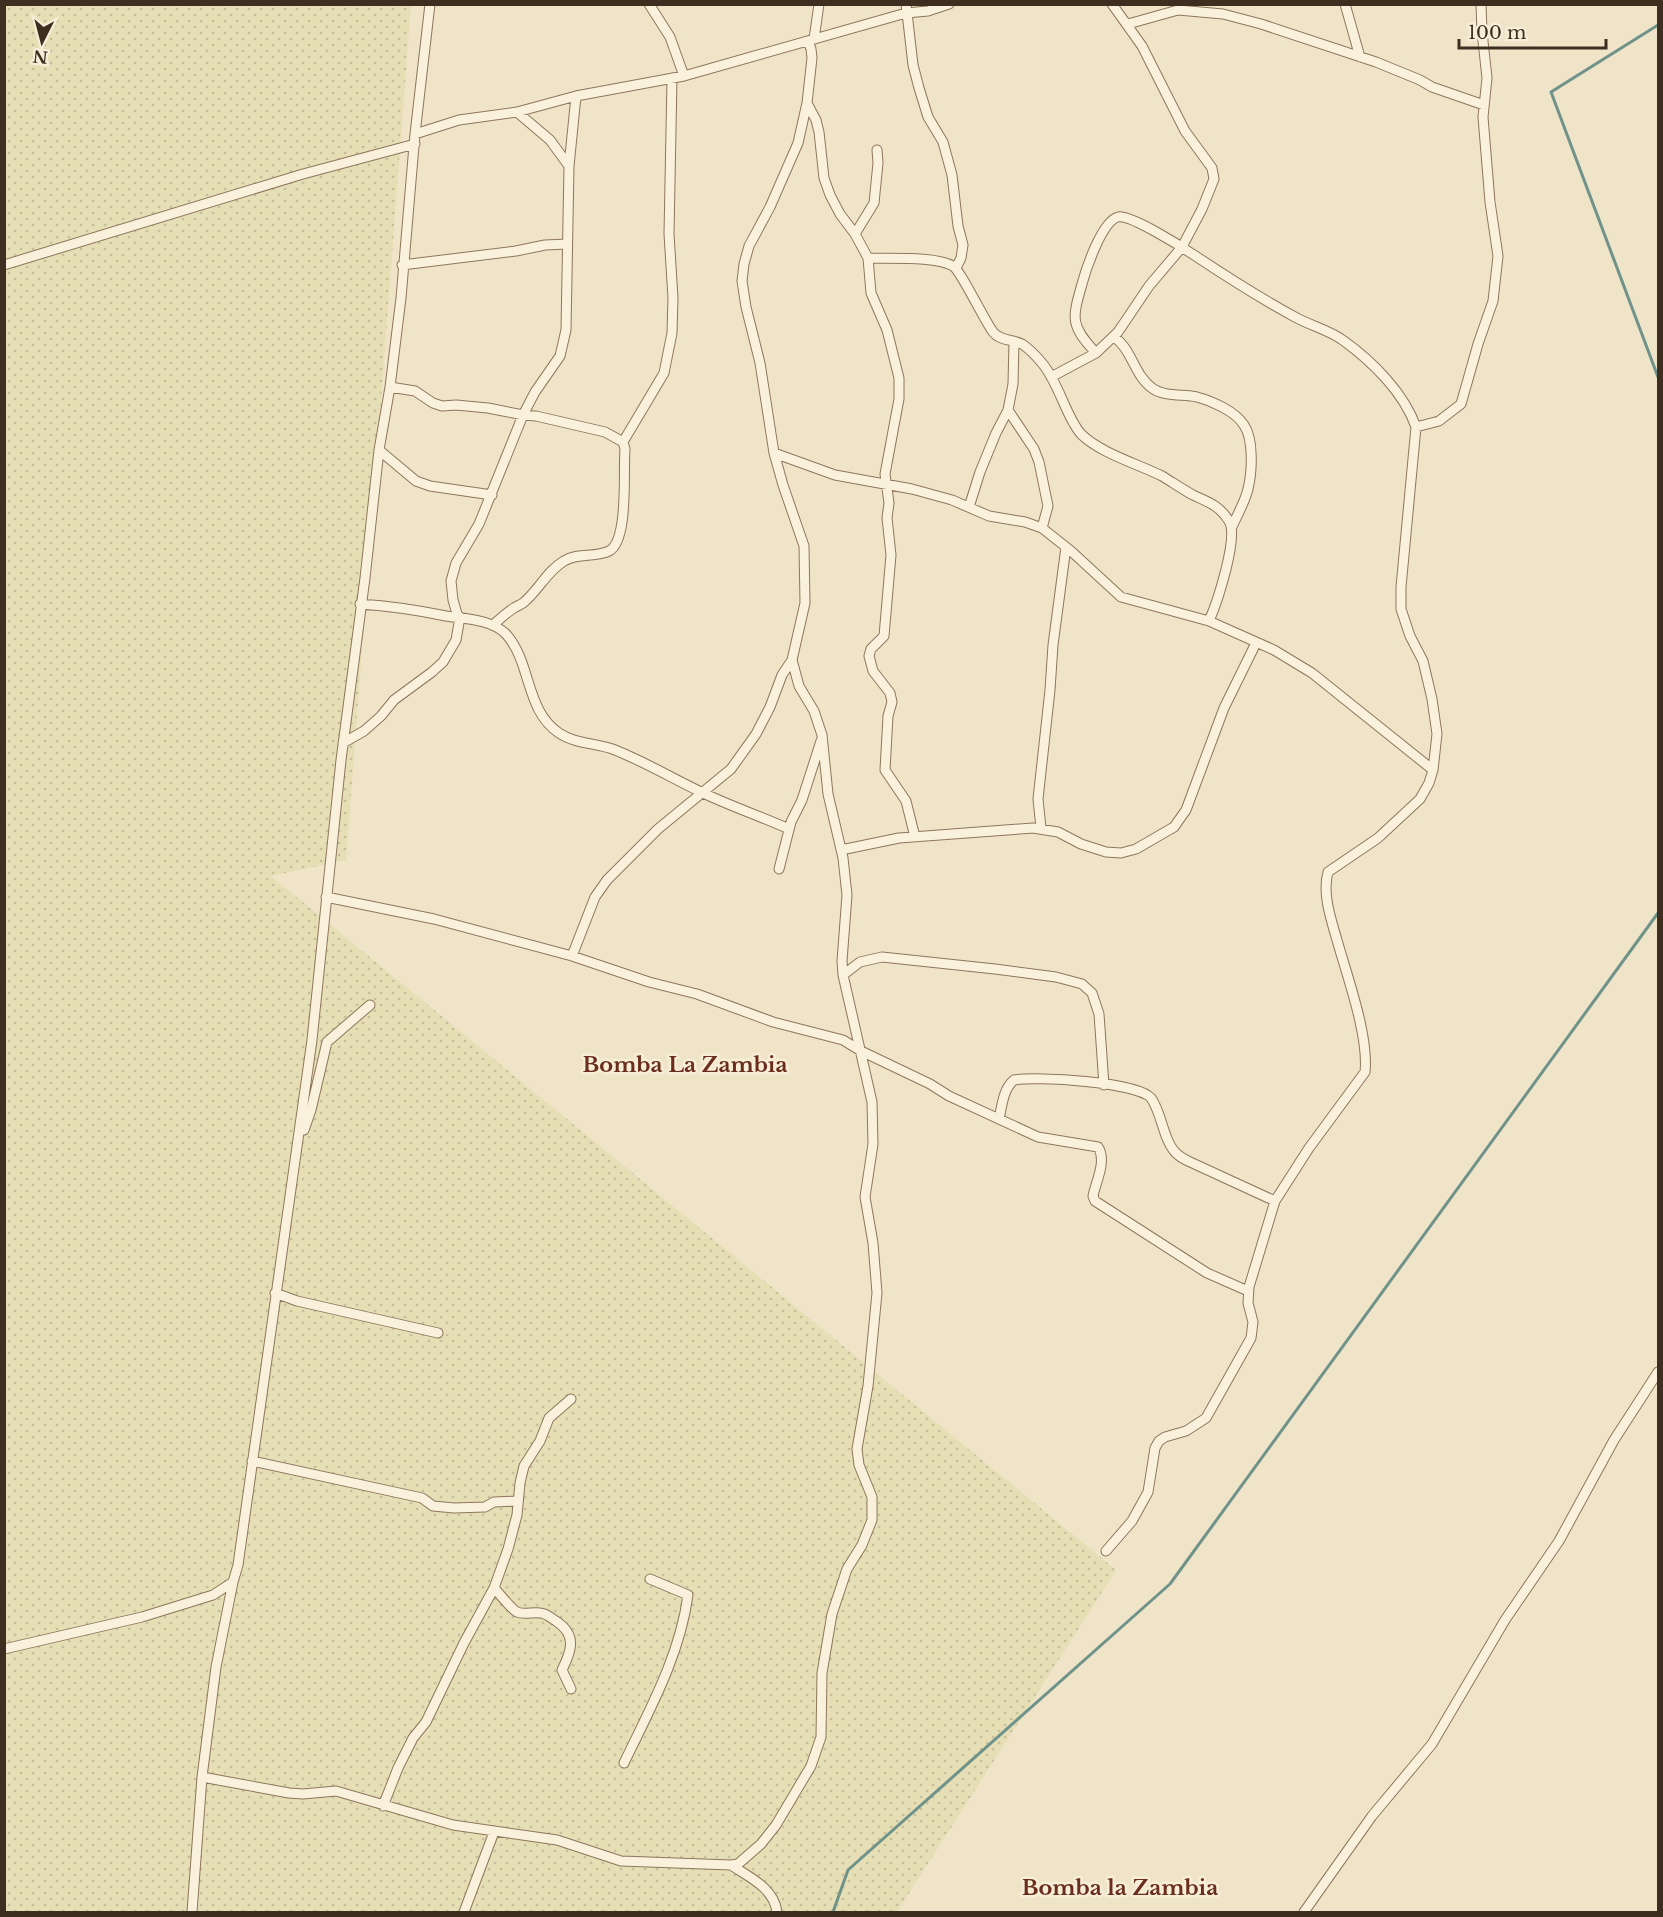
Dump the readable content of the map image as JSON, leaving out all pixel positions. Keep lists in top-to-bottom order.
{
  "districts": ["Bomba La Zambia", "Bomba la Zambia"],
  "scale_bar": "100 m",
  "north": "bottom"
}
